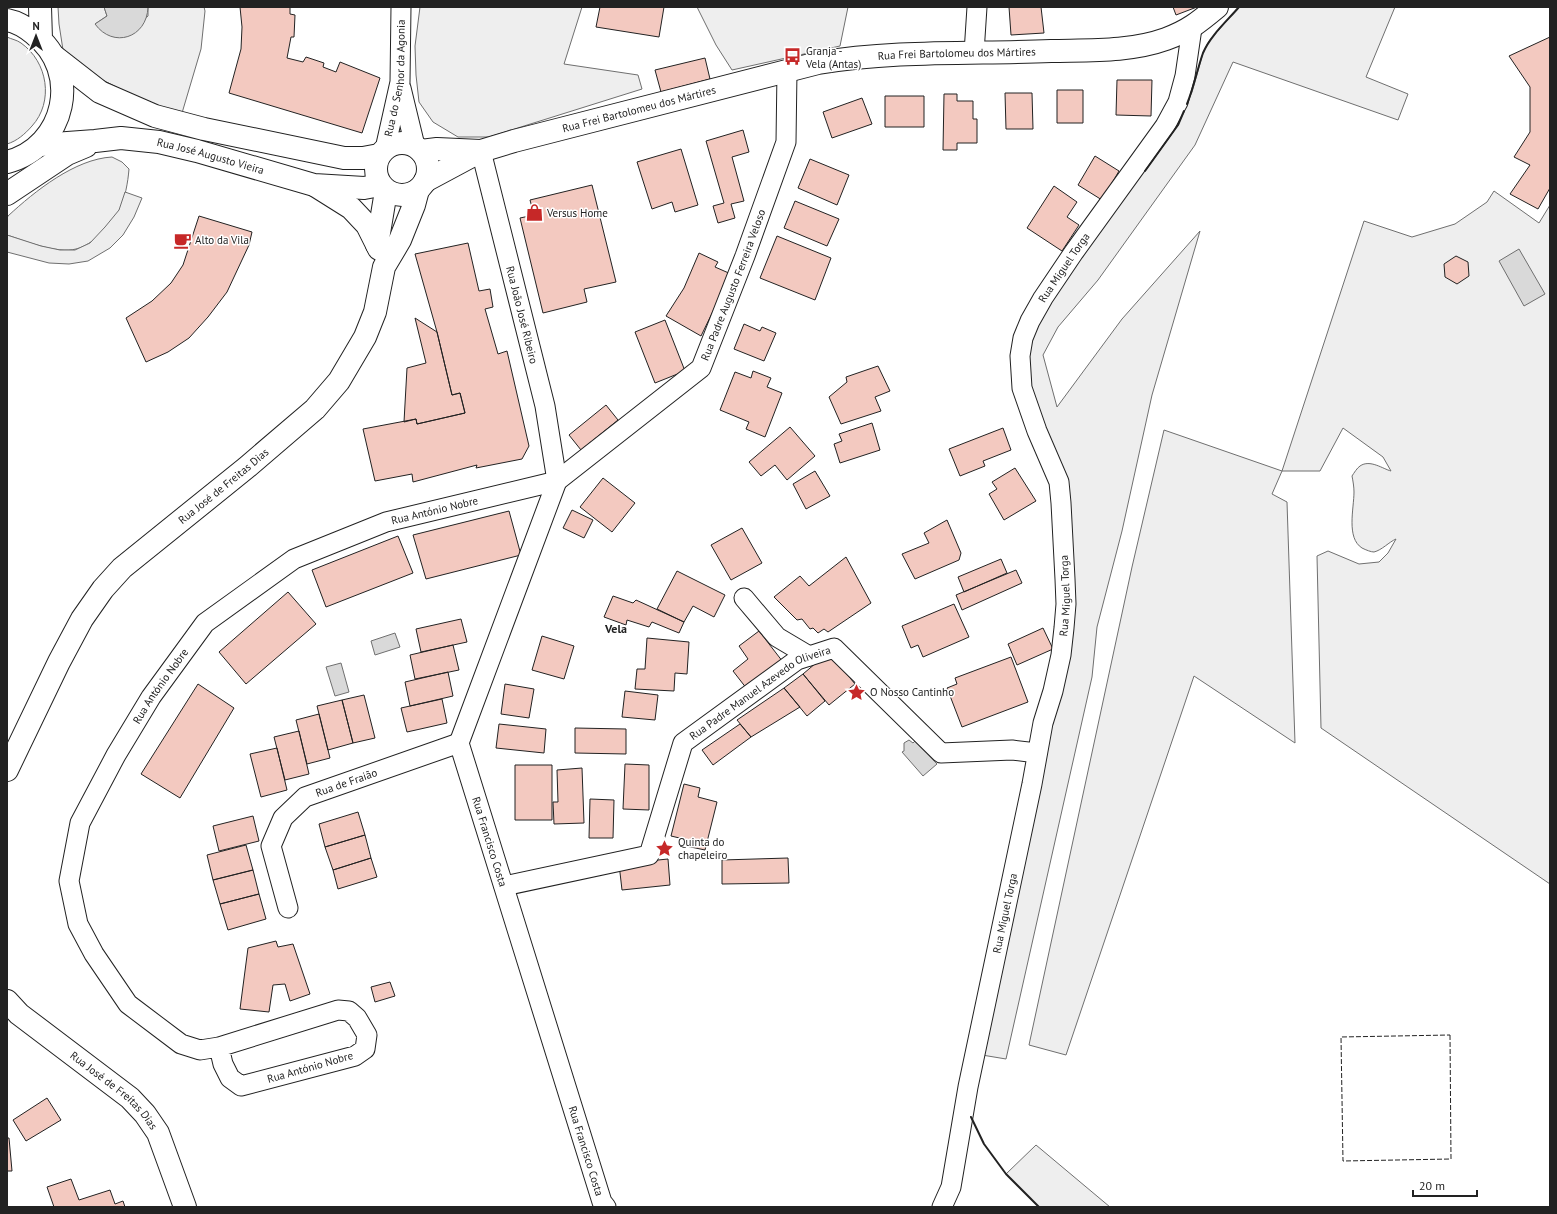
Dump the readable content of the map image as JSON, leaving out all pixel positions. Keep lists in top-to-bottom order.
{
  "streets": {
    "main road": ["Rua Frei Bartolomeu dos Mártires", "Rua José Augusto Vieira", "Rua José de Freitas Dias"],
    "street": [
      "Rua do Senhor da Agonia",
      "Rua Miguel Torga",
      "Rua Padre Augusto Ferreira Veloso",
      "Rua João José Ribeiro",
      "Rua António Nobre",
      "Rua Padre Manuel Azevedo Oliveira",
      "Rua de Fraião",
      "Rua Francisco Costa"
    ]
  },
  "crossings": [
    ["Rua Frei Bartolomeu dos Mártires", "Rua do Senhor da Agonia"],
    ["Rua Frei Bartolomeu dos Mártires", "Rua José Augusto Vieira"],
    ["Rua Frei Bartolomeu dos Mártires", "Rua Miguel Torga"],
    ["Rua Frei Bartolomeu dos Mártires", "Rua Padre Augusto Ferreira Veloso"],
    ["Rua Frei Bartolomeu dos Mártires", "Rua João José Ribeiro"],
    ["Rua Frei Bartolomeu dos Mártires", "Rua José de Freitas Dias"],
    ["Rua do Senhor da Agonia", "Rua José Augusto Vieira"],
    ["Rua do Senhor da Agonia", "Rua José de Freitas Dias"],
    ["Rua José Augusto Vieira", "Rua José de Freitas Dias"],
    ["Rua Miguel Torga", "Rua Padre Manuel Azevedo Oliveira"],
    ["Rua Padre Augusto Ferreira Veloso", "Rua João José Ribeiro"],
    ["Rua Padre Augusto Ferreira Veloso", "Rua António Nobre"],
    ["Rua João José Ribeiro", "Rua António Nobre"],
    ["Rua Padre Manuel Azevedo Oliveira", "Rua Francisco Costa"],
    ["Rua de Fraião", "Rua Francisco Costa"]
  ],
  "districts": ["Vela"],
  "places": {
    "bus stop": ["Granja - Vela (Antas)"],
    "shop": ["Versus Home"],
    "cafe": ["Alto da Vila"],
    "place": ["O Nosso Cantinho", "Quinta do chapeleiro"]
  },
  "scale_bar": "20 m",
  "north": "top"
}
